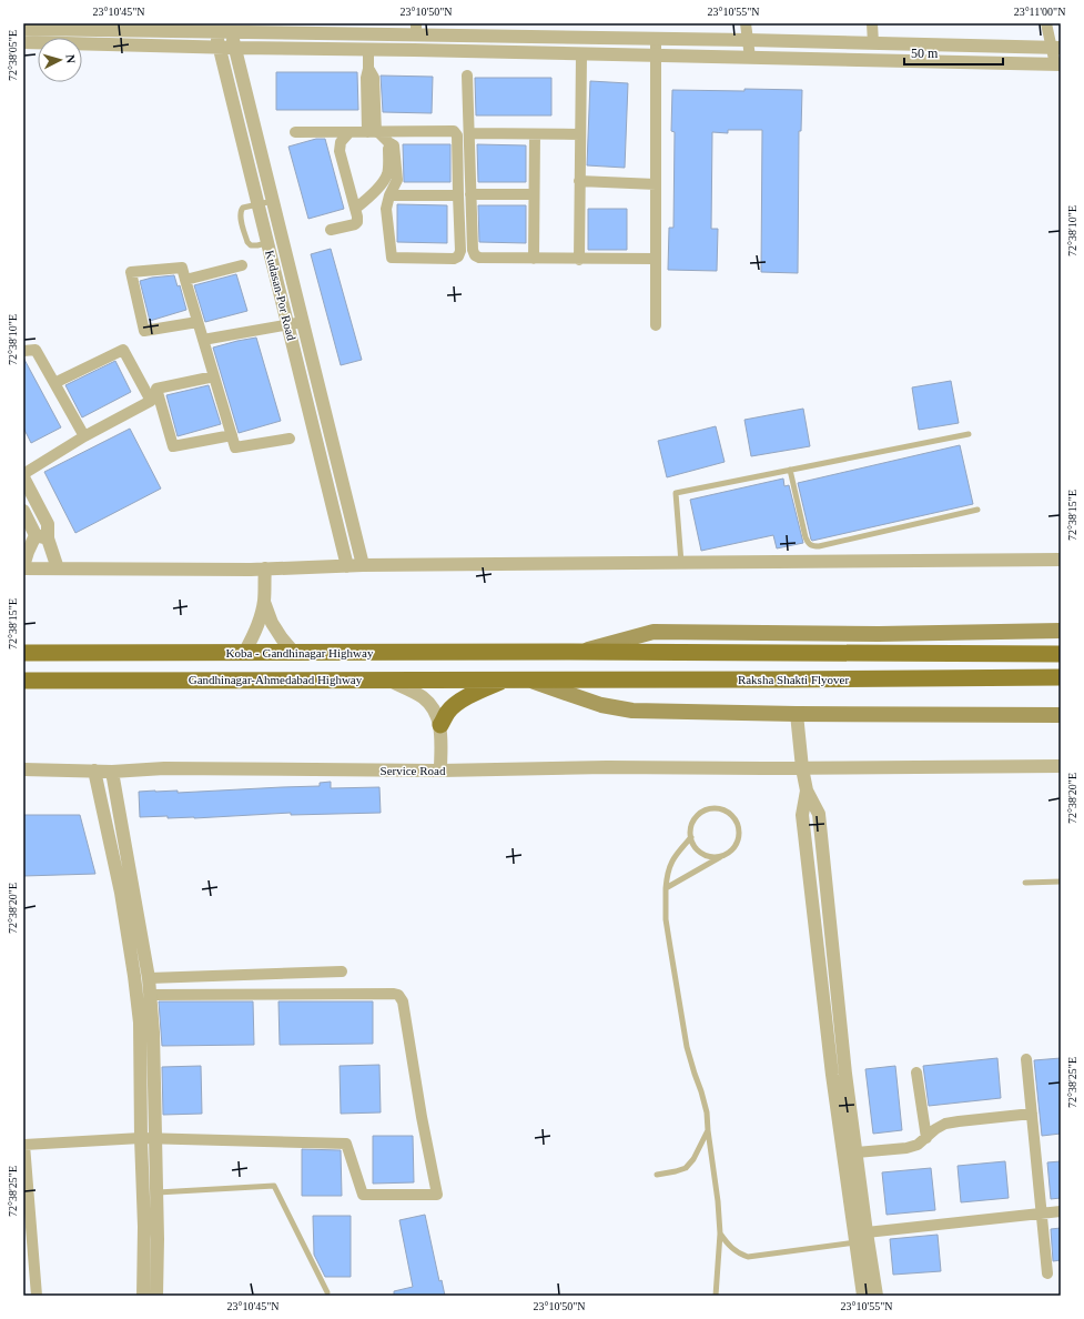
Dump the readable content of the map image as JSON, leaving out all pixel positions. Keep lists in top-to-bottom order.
{
  "streets": {
    "main road": ["Koba - Gandhinagar Highway", "Gandhinagar-Ahmedabad Highway", "Raksha Shakti Flyover"],
    "street": ["Kudasan-Por Road", "Service Road"]
  },
  "crossings": [
    ["Gandhinagar-Ahmedabad Highway", "Raksha Shakti Flyover"]
  ],
  "scale_bar": "50 m",
  "north": "right",
  "coordinates": [
    "23°10'45\"N",
    "23°10'50\"N",
    "23°10'55\"N",
    "23°11'00\"N",
    "72°38'05\"E",
    "72°38'10\"E",
    "72°38'15\"E",
    "72°38'20\"E",
    "72°38'25\"E"
  ]
}
